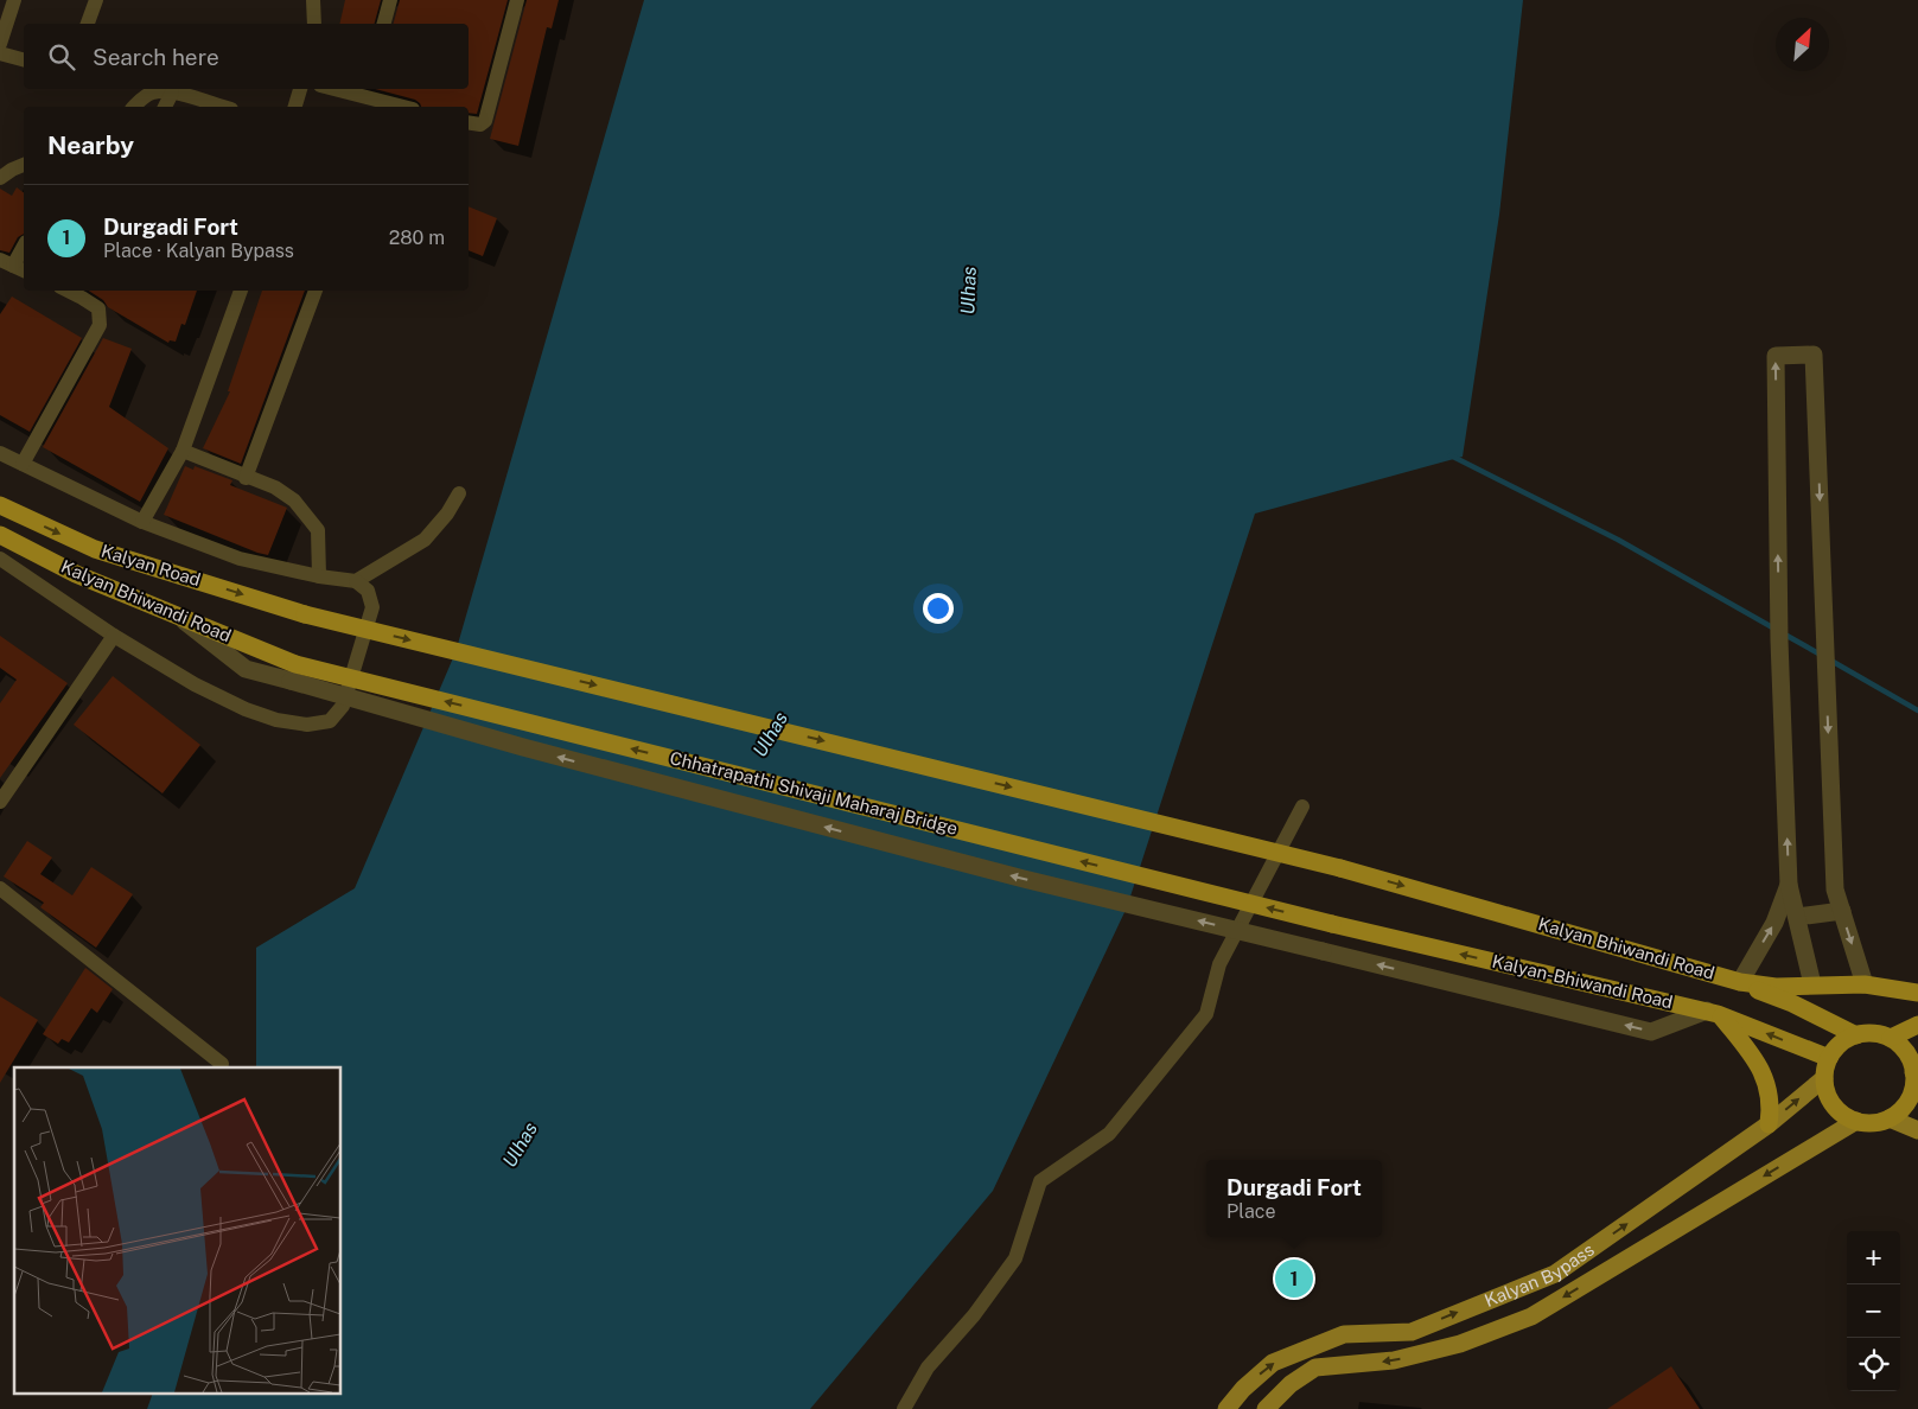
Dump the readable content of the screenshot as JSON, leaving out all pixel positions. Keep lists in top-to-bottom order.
{
  "streets": {
    "highway": [
      "Kalyan Road",
      "Kalyan Bhiwandi Road",
      "Chhatrapathi Shivaji Maharaj Bridge",
      "Kalyan-Bhiwandi Road"
    ],
    "main road": ["Kalyan Bypass"]
  },
  "crossings": [
    ["Kalyan Road", "Kalyan Bhiwandi Road"],
    ["Kalyan Bhiwandi Road", "Chhatrapathi Shivaji Maharaj Bridge"],
    ["Chhatrapathi Shivaji Maharaj Bridge", "Kalyan-Bhiwandi Road"],
    ["Kalyan-Bhiwandi Road", "Kalyan Bypass"]
  ],
  "one_way": [
    "Kalyan Road",
    "Kalyan Bhiwandi Road",
    "Chhatrapathi Shivaji Maharaj Bridge",
    "Kalyan-Bhiwandi Road"
  ],
  "water": ["Ulhas"],
  "north": "top right",
  "page": {
    "search": "Search here",
    "heading": "Nearby",
    "list": [
      {
        "mark": "1",
        "name": "Durgadi Fort",
        "note": "Place · Kalyan Bypass",
        "value": "280 m"
      }
    ],
    "popup": ["Durgadi Fort", "Place"],
    "map_buttons": ["+", "−"],
    "pins": "1"
  }
}
